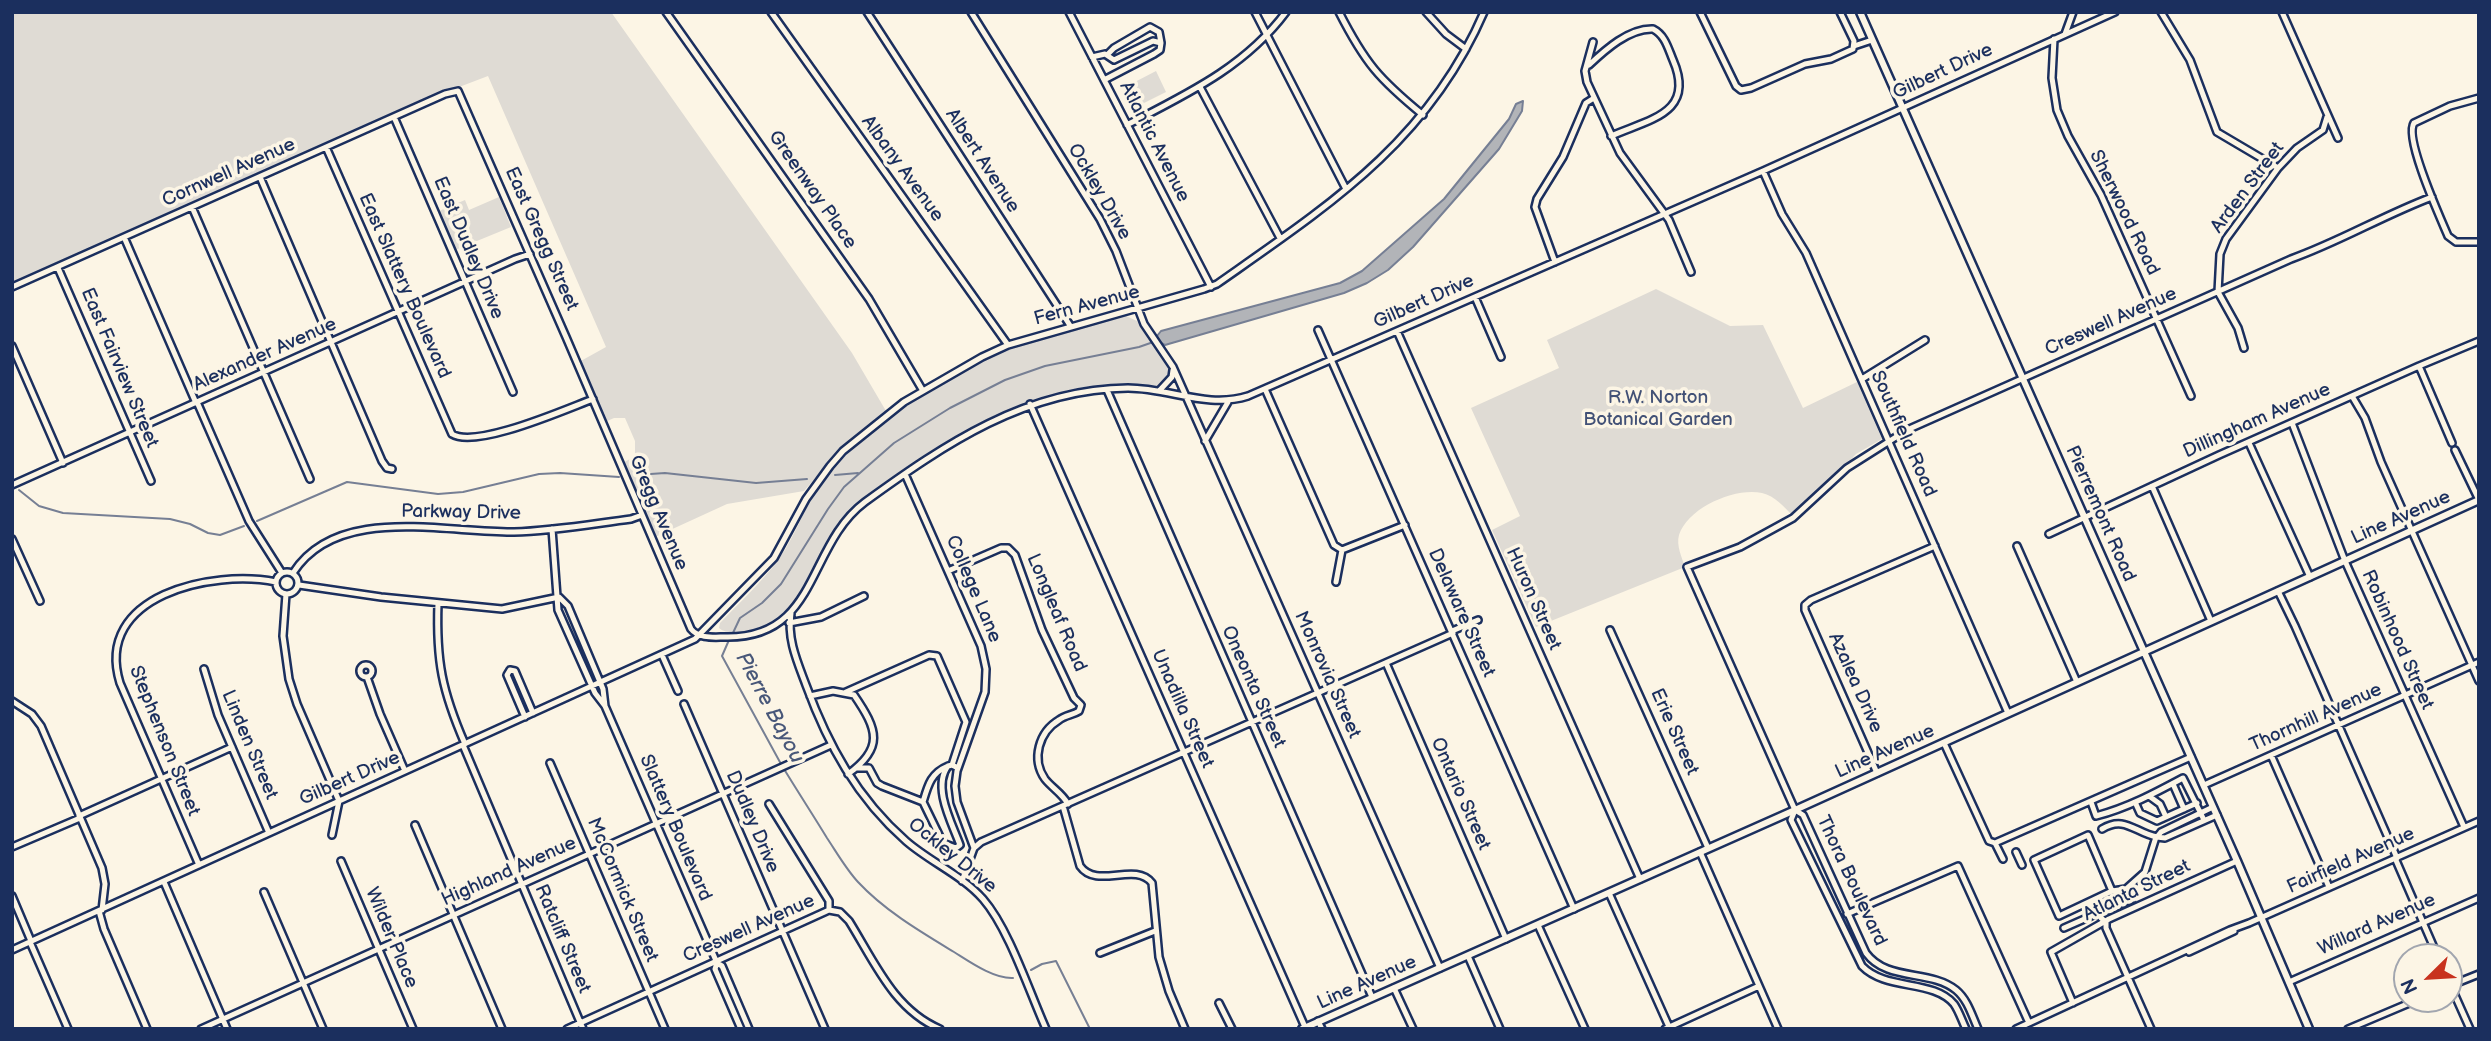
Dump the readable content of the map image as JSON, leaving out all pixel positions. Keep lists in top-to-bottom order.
{
  "streets": {
    "main road": ["Pierremont Road", "Line Avenue"],
    "street": [
      "Gilbert Drive",
      "Atlantic Avenue",
      "Albert Avenue",
      "Albany Avenue",
      "Cornwell Avenue",
      "Arden Street",
      "Greenway Place",
      "Ockley Drive",
      "Sherwood Road",
      "East Gregg Street",
      "East Dudley Drive",
      "East Slattery Boulevard",
      "Fern Avenue",
      "Creswell Avenue",
      "Alexander Avenue",
      "East Fairview Street",
      "Dillingham Avenue",
      "Southfield Road",
      "Parkway Drive",
      "Gregg Avenue",
      "College Lane",
      "Huron Street",
      "Longleaf Road",
      "Delaware Street",
      "Robinhood Street",
      "Monrovia Street",
      "Azalea Drive",
      "Oneonta Street",
      "Unadilla Street",
      "Thornhill Avenue",
      "Erie Street",
      "Stephenson Street",
      "Linden Street",
      "Ontario Street",
      "Dudley Drive",
      "Slattery Boulevard",
      "Fairfield Avenue",
      "Highland Avenue",
      "Thora Boulevard",
      "McCormick Street",
      "Atlanta Street",
      "Willard Avenue",
      "Wilder Place",
      "Ratcliff Street"
    ]
  },
  "crossings": [
    ["Gilbert Drive", "Ockley Drive"],
    ["Gilbert Drive", "Sherwood Road"],
    ["Gilbert Drive", "Fern Avenue"],
    ["Gilbert Drive", "Southfield Road"],
    ["Gilbert Drive", "Gregg Avenue"],
    ["Gilbert Drive", "Pierremont Road"],
    ["Gilbert Drive", "College Lane"],
    ["Gilbert Drive", "Huron Street"],
    ["Gilbert Drive", "Delaware Street"],
    ["Gilbert Drive", "Monrovia Street"],
    ["Gilbert Drive", "Oneonta Street"],
    ["Gilbert Drive", "Unadilla Street"],
    ["Gilbert Drive", "Stephenson Street"],
    ["Gilbert Drive", "Linden Street"],
    ["Gilbert Drive", "Slattery Boulevard"],
    ["Gilbert Drive", "Ratcliff Street"],
    ["Atlantic Avenue", "Fern Avenue"],
    ["Albert Avenue", "Fern Avenue"],
    ["Albany Avenue", "Fern Avenue"],
    ["Cornwell Avenue", "East Gregg Street"],
    ["Cornwell Avenue", "East Dudley Drive"],
    ["Cornwell Avenue", "East Slattery Boulevard"],
    ["Cornwell Avenue", "East Fairview Street"],
    ["Arden Street", "Creswell Avenue"],
    ["Greenway Place", "Fern Avenue"],
    ["Ockley Drive", "Fern Avenue"],
    ["Ockley Drive", "Monrovia Street"],
    ["Ockley Drive", "Highland Avenue"],
    ["Sherwood Road", "Creswell Avenue"],
    ["East Gregg Street", "East Slattery Boulevard"],
    ["East Gregg Street", "Alexander Avenue"],
    ["East Gregg Street", "Gregg Avenue"],
    ["East Dudley Drive", "Alexander Avenue"],
    ["East Slattery Boulevard", "Alexander Avenue"],
    ["East Slattery Boulevard", "Gregg Avenue"],
    ["Fern Avenue", "Gregg Avenue"],
    ["Creswell Avenue", "Southfield Road"],
    ["Creswell Avenue", "Pierremont Road"],
    ["Creswell Avenue", "Dudley Drive"],
    ["Creswell Avenue", "Slattery Boulevard"],
    ["Creswell Avenue", "Thora Boulevard"],
    ["Creswell Avenue", "McCormick Street"],
    ["Creswell Avenue", "Ratcliff Street"],
    ["Alexander Avenue", "East Fairview Street"],
    ["Dillingham Avenue", "Pierremont Road"],
    ["Dillingham Avenue", "Robinhood Street"],
    ["Southfield Road", "Line Avenue"],
    ["Southfield Road", "Azalea Drive"],
    ["Parkway Drive", "Gregg Avenue"],
    ["Parkway Drive", "Stephenson Street"],
    ["Parkway Drive", "Slattery Boulevard"],
    ["Pierremont Road", "Line Avenue"],
    ["Pierremont Road", "Thornhill Avenue"],
    ["Pierremont Road", "Fairfield Avenue"],
    ["Pierremont Road", "Atlanta Street"],
    ["Pierremont Road", "Willard Avenue"],
    ["Line Avenue", "Huron Street"],
    ["Line Avenue", "Delaware Street"],
    ["Line Avenue", "Robinhood Street"],
    ["Line Avenue", "Monrovia Street"],
    ["Line Avenue", "Azalea Drive"],
    ["Line Avenue", "Oneonta Street"],
    ["Line Avenue", "Unadilla Street"],
    ["Line Avenue", "Erie Street"],
    ["Line Avenue", "Ontario Street"],
    ["Line Avenue", "Thora Boulevard"],
    ["College Lane", "Longleaf Road"],
    ["Robinhood Street", "Thornhill Avenue"],
    ["Robinhood Street", "Fairfield Avenue"],
    ["Dudley Drive", "Highland Avenue"],
    ["Slattery Boulevard", "Highland Avenue"],
    ["Fairfield Avenue", "Atlanta Street"],
    ["Highland Avenue", "McCormick Street"],
    ["Highland Avenue", "Wilder Place"],
    ["Highland Avenue", "Ratcliff Street"]
  ],
  "water": ["Pierre Bayou"],
  "parks": ["R.W. Norton Botanical Garden"],
  "north": "bottom left"
}
